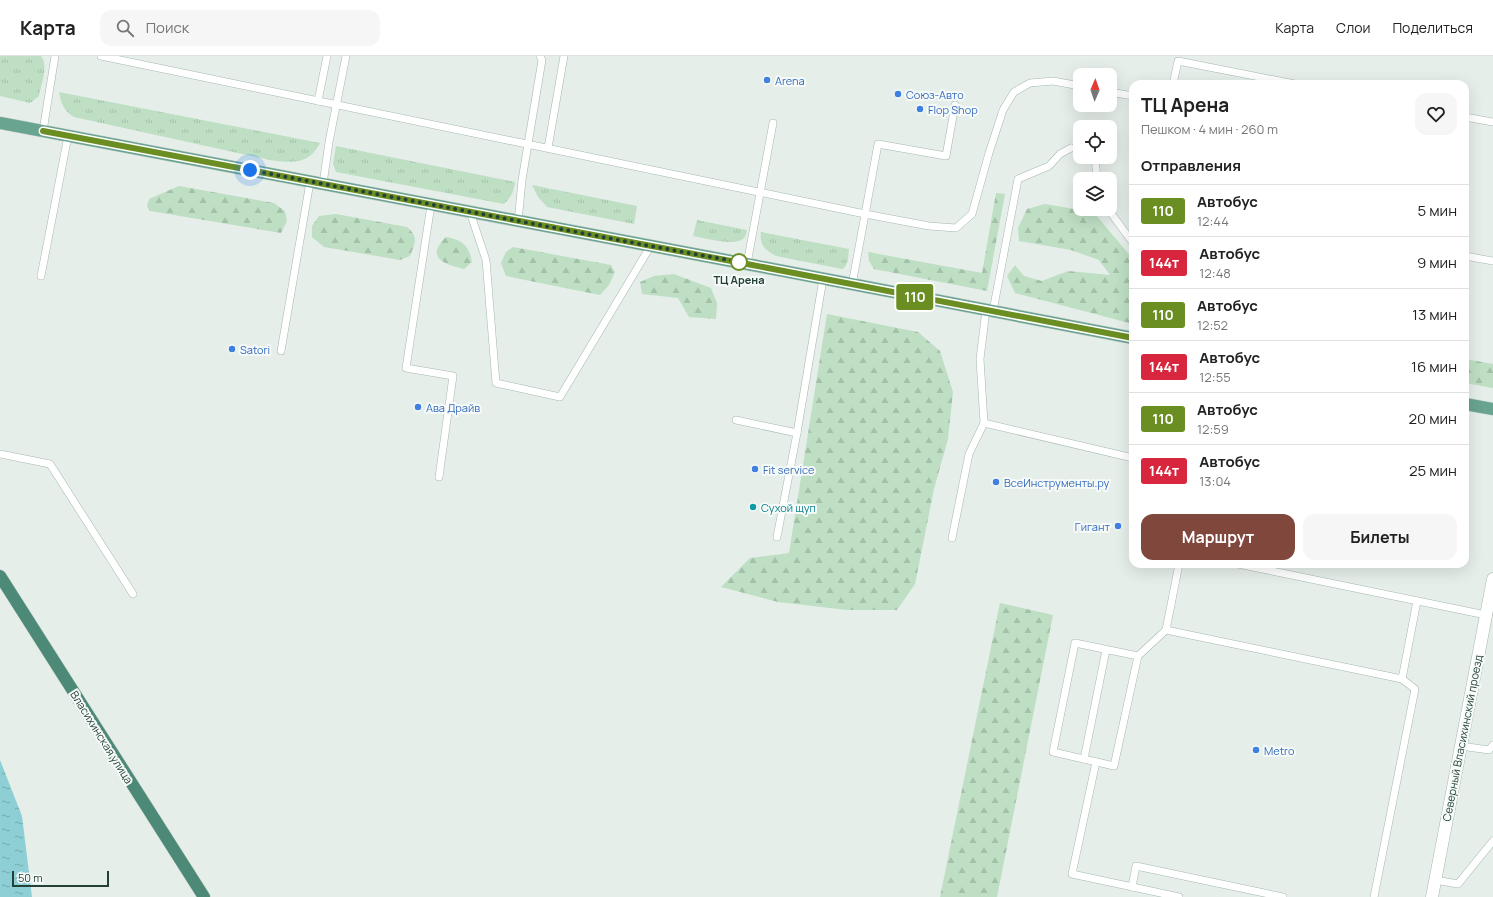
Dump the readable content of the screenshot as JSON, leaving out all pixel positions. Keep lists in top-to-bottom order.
{
  "streets": {
    "highway": ["Власихинская улица"],
    "street": ["Северный Власихинский проезд"]
  },
  "places": [
    "Arena",
    "Союз-Авто",
    "Flop Shop",
    "ТЦ Арена",
    "Satori",
    "Ава Драйв",
    "Fit service",
    "ВсеИнструменты.ру",
    "Сухой щуп",
    "Гигант",
    "Metro"
  ],
  "lines": ["bus line 110"],
  "scale_bar": "50 m",
  "north": "top",
  "page": {
    "header": "Карта",
    "search": "Поиск",
    "nav": ["Карта", "Слои", "Поделиться"],
    "on_map": "110",
    "heading": [
      ["ТЦ Арена", "Пешком · 4 мин · 260 m"],
      "Отправления"
    ],
    "list": [
      {
        "mark": "110",
        "name": "Автобус",
        "note": "12:44",
        "value": "5 мин"
      },
      {
        "mark": "144т",
        "name": "Автобус",
        "note": "12:48",
        "value": "9 мин"
      },
      {
        "mark": "110",
        "name": "Автобус",
        "note": "12:52",
        "value": "13 мин"
      },
      {
        "mark": "144т",
        "name": "Автобус",
        "note": "12:55",
        "value": "16 мин"
      },
      {
        "mark": "110",
        "name": "Автобус",
        "note": "12:59",
        "value": "20 мин"
      },
      {
        "mark": "144т",
        "name": "Автобус",
        "note": "13:04",
        "value": "25 мин"
      }
    ],
    "buttons": ["Маршрут", "Билеты"],
    "scale": "50 m"
  }
}
